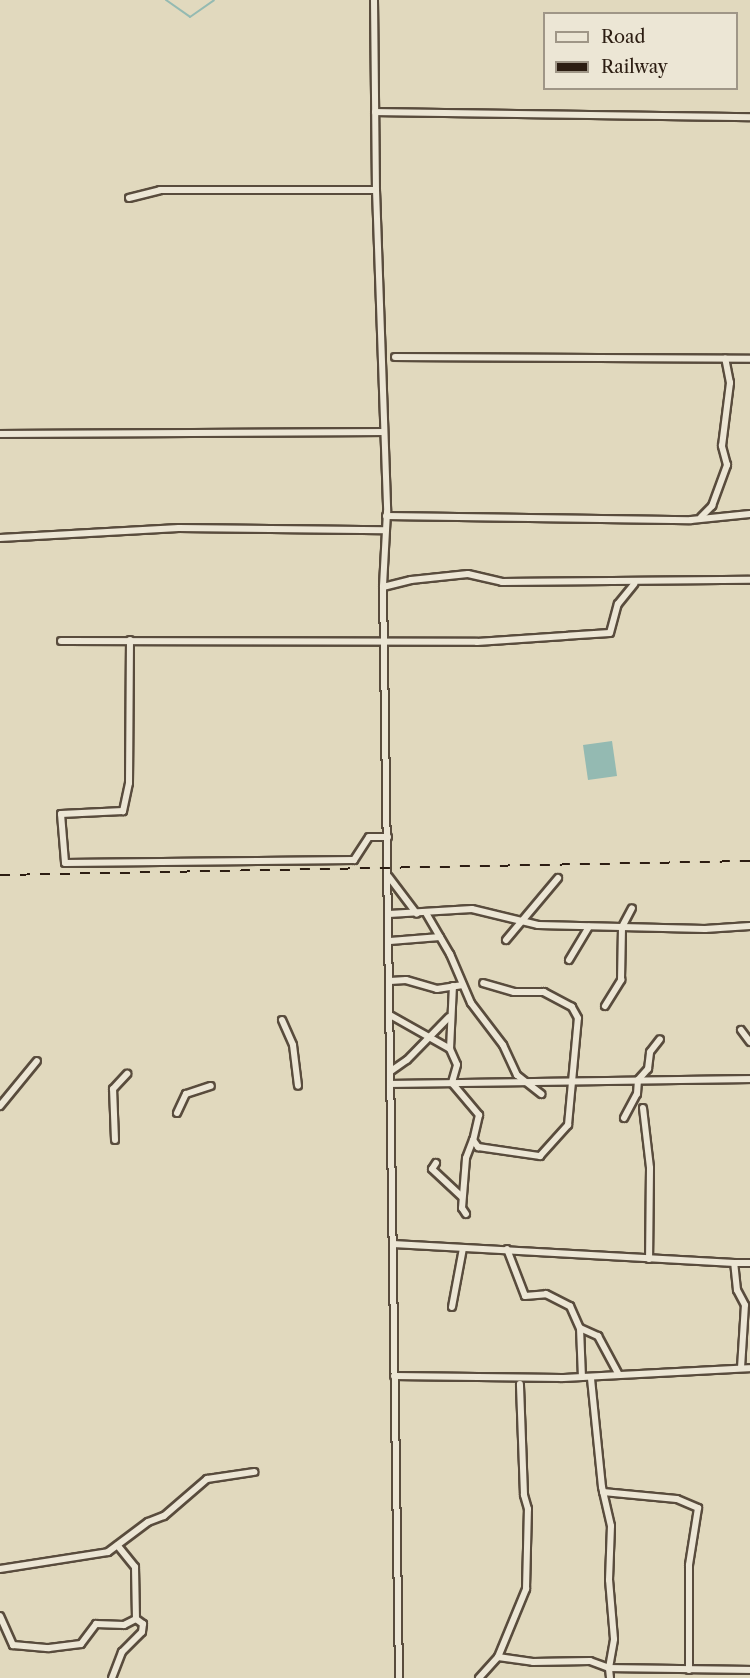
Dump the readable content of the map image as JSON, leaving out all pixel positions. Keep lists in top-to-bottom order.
{
  "legend": ["Road", "Railway"]
}
